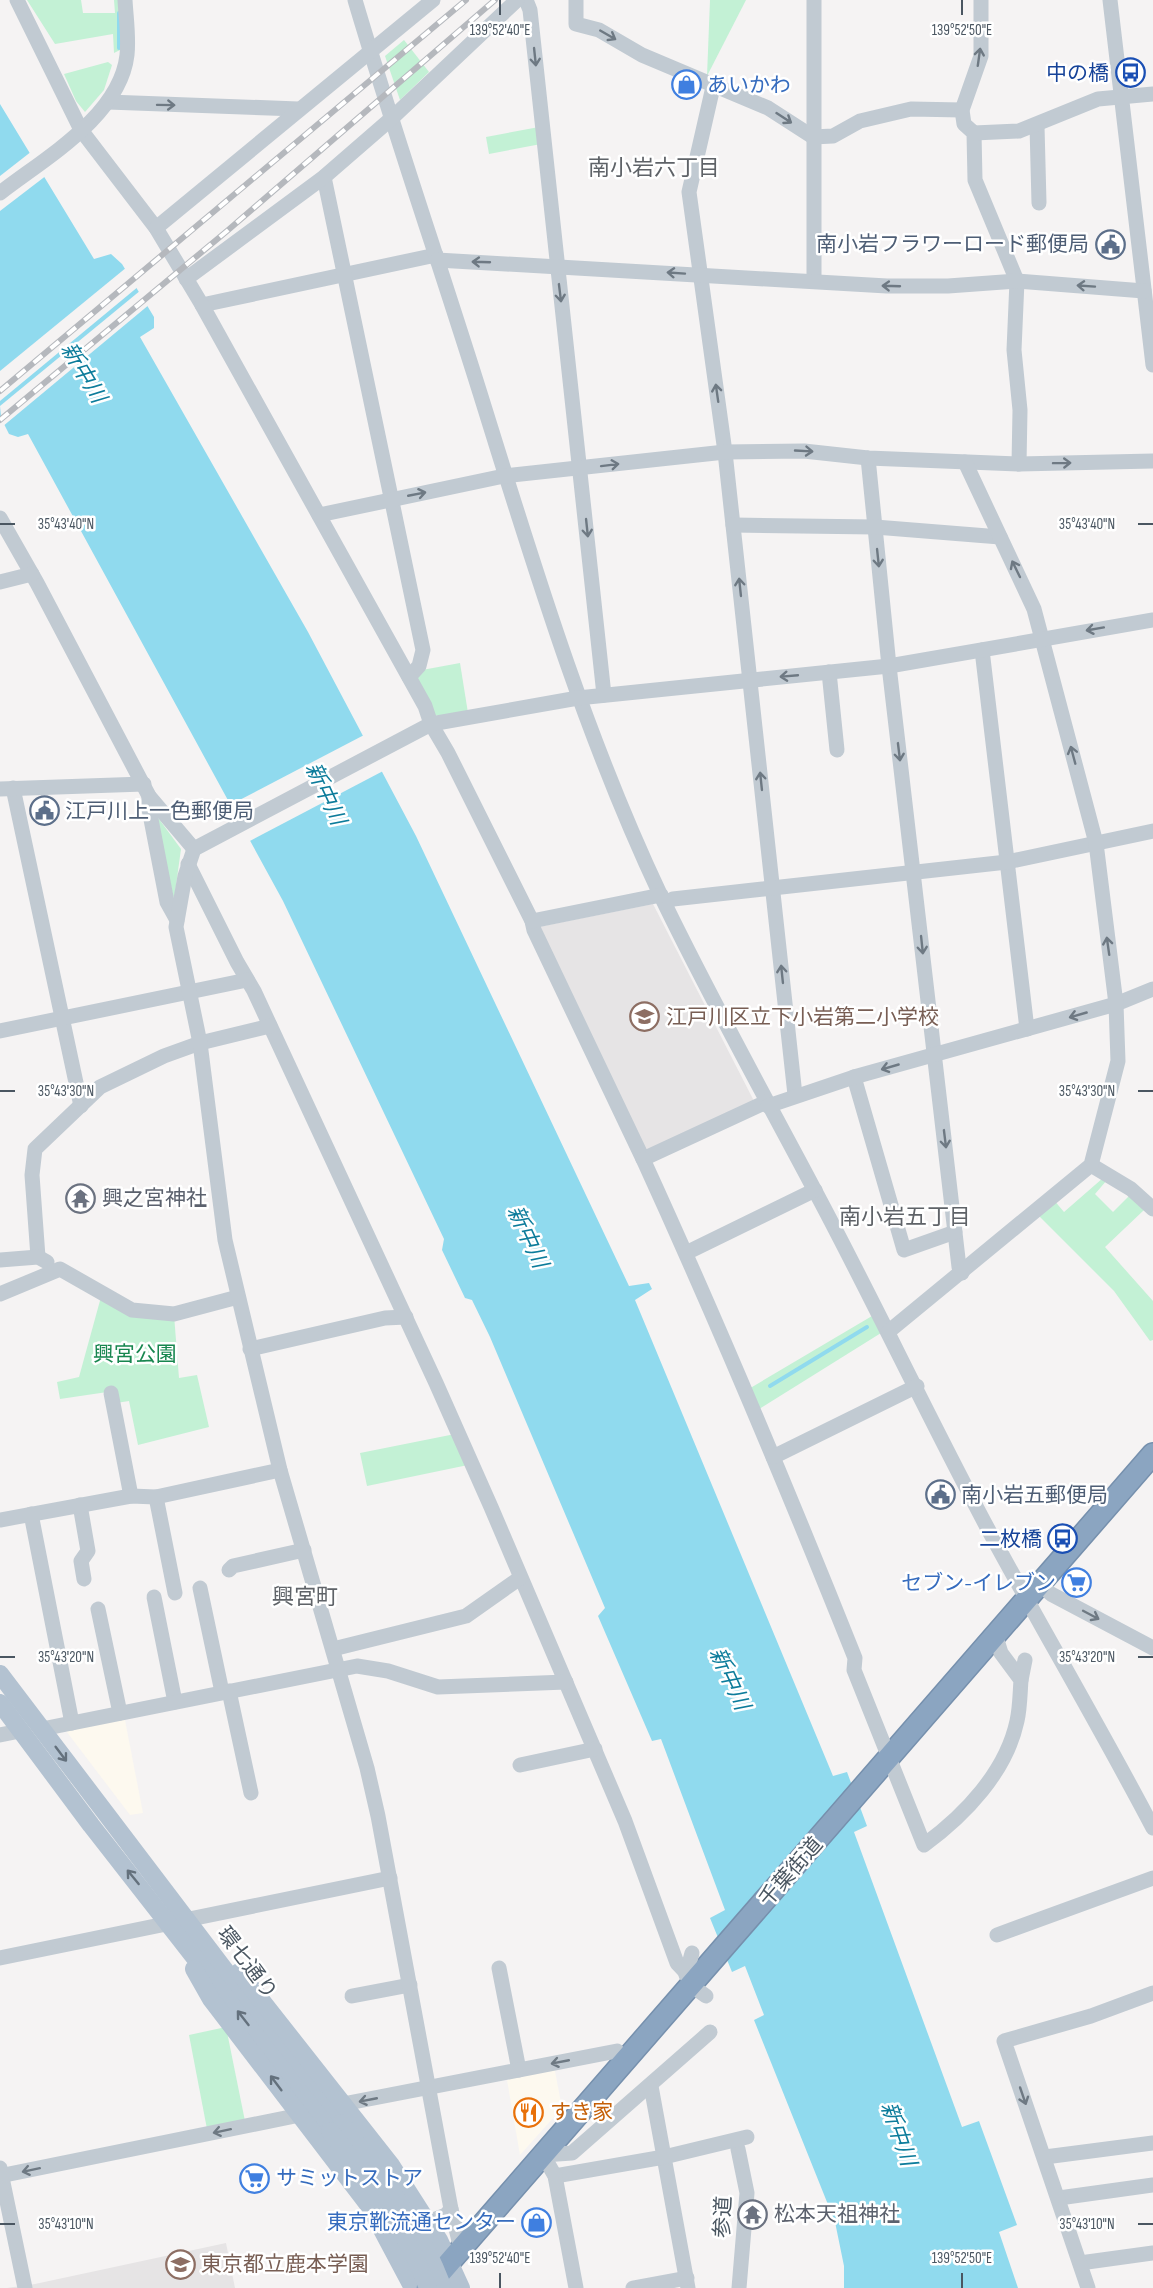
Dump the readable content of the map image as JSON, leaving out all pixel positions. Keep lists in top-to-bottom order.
{
  "streets": {
    "highway": ["千葉街道"],
    "main road": ["環七通り"],
    "street": ["参道"]
  },
  "crossings": [
    ["千葉街道", "環七通り"]
  ],
  "districts": ["南小岩六丁目", "南小岩五丁目", "興宮町"],
  "water": ["新中川"],
  "parks": ["興宮公園"],
  "places": {
    "bus stop": ["中の橋", "二枚橋"],
    "shop": ["あいかわ", "東京靴流通センター"],
    "public building": ["南小岩フラワーロード郵便局", "江戸川上一色郵便局", "南小岩五郵便局"],
    "school or university": ["江戸川区立下小岩第二小学校", "東京都立鹿本学園"],
    "temple": ["興之宮神社", "松本天祖神社"],
    "supermarket": ["セブン-イレブン", "サミットストア"],
    "restaurant": ["すき家"]
  },
  "coordinates": [
    "139°52'40\"E",
    "139°52'50\"E",
    "35°43'40\"N",
    "35°43'30\"N",
    "35°43'20\"N",
    "35°43'10\"N"
  ]
}
